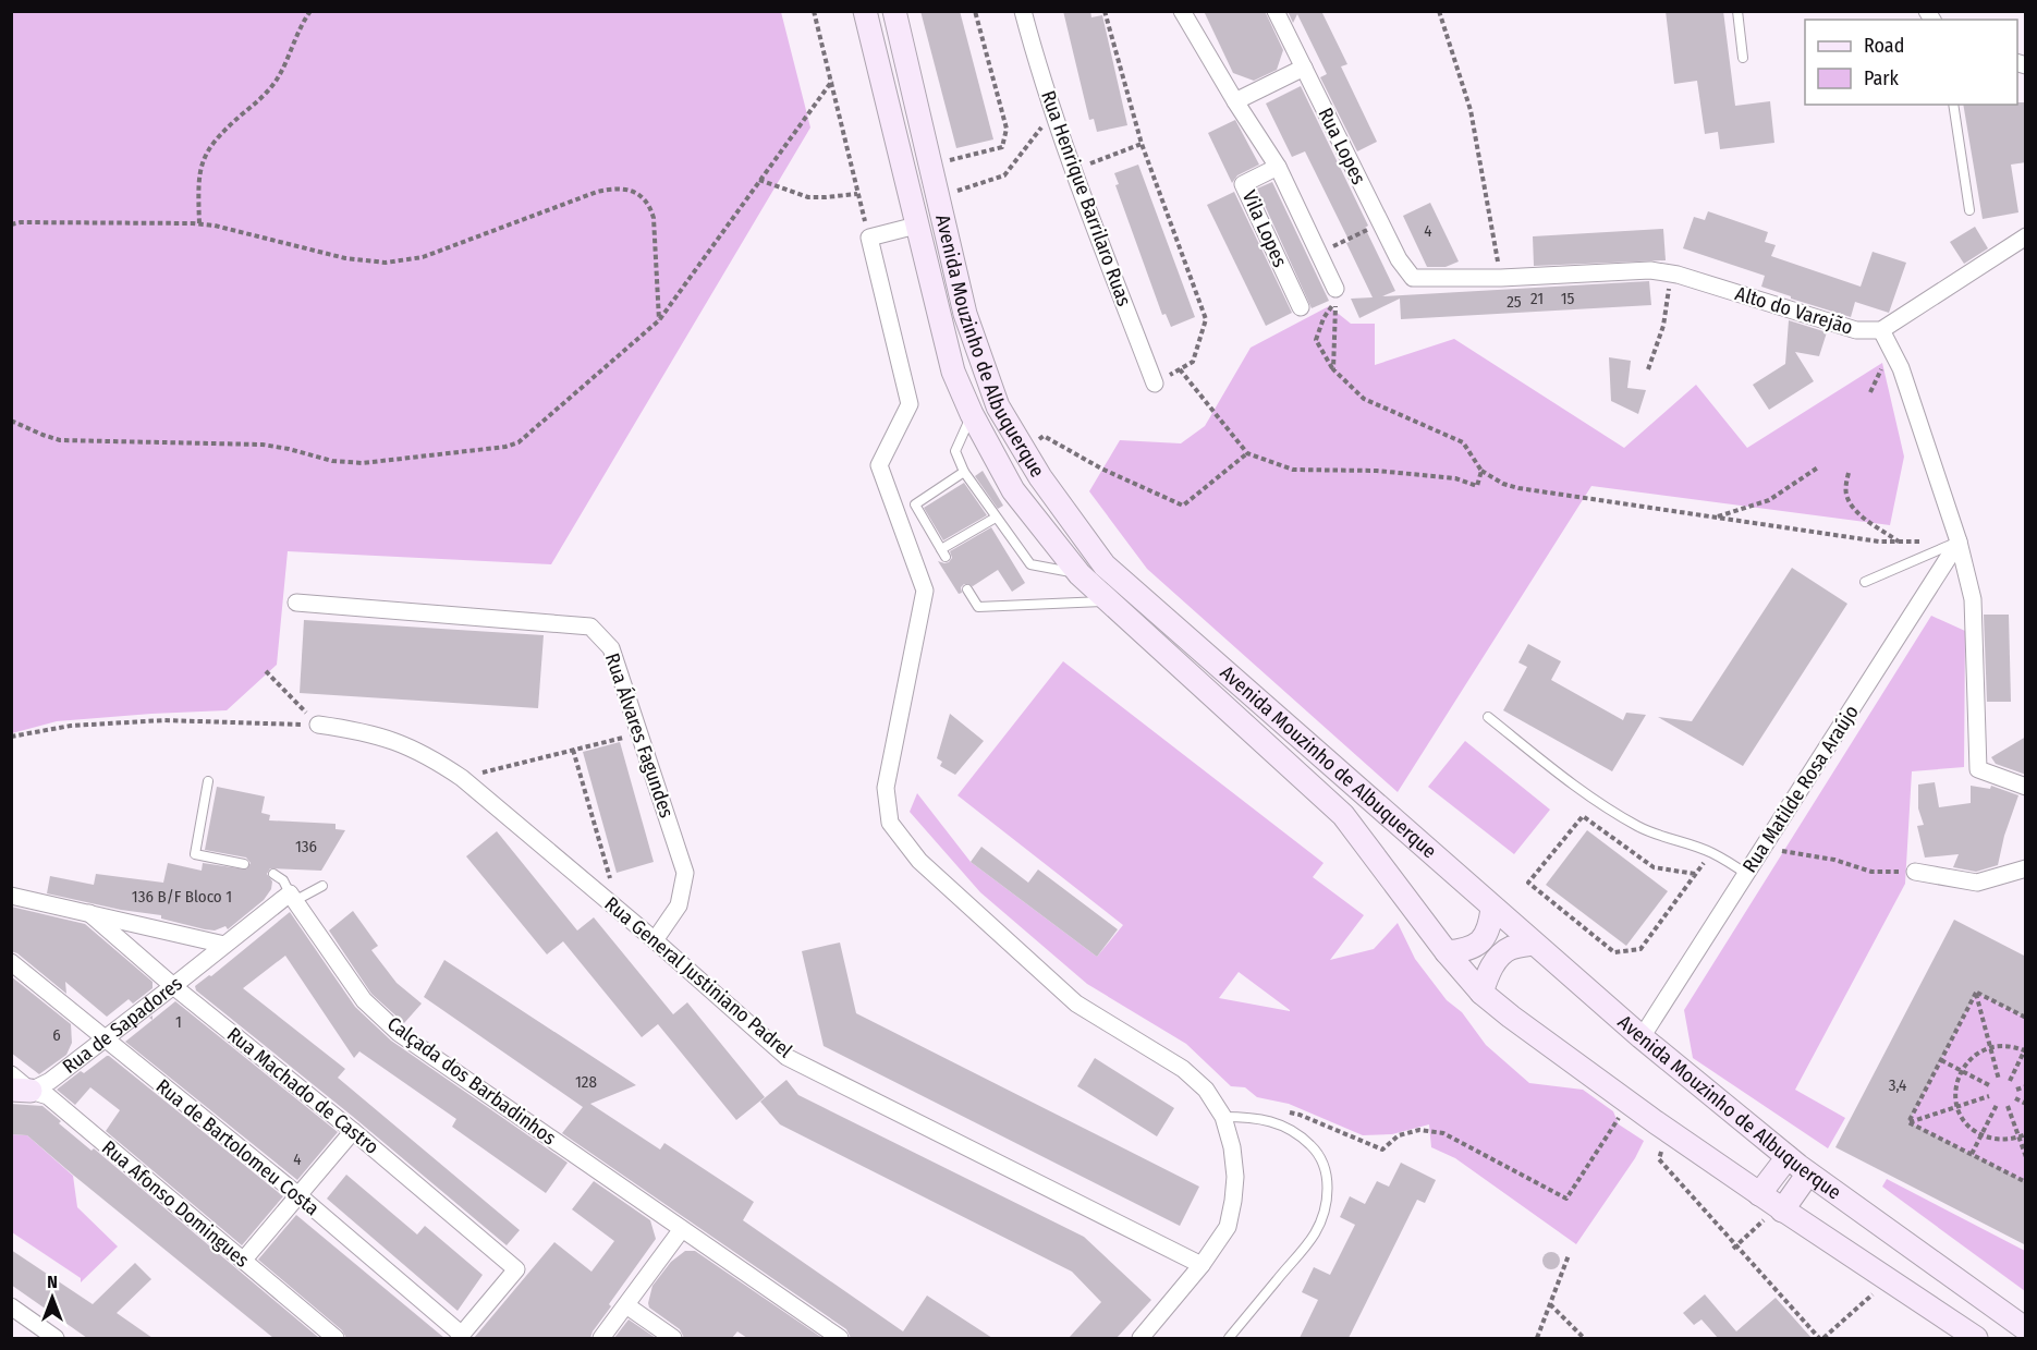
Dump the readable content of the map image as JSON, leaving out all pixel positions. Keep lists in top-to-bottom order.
{
  "streets": {
    "main road": ["Avenida Mouzinho de Albuquerque"],
    "street": [
      "Rua Lopes",
      "Rua Henrique Barrilaro Ruas",
      "Vila Lopes",
      "Alto do Varejão",
      "Rua Álvares Fagundes",
      "Rua Matilde Rosa Araújo",
      "Rua General Justiniano Padrel",
      "Rua de Sapadores",
      "Calçada dos Barbadinhos",
      "Rua Machado de Castro",
      "Rua de Bartolomeu Costa",
      "Rua Afonso Domingues"
    ]
  },
  "crossings": [
    ["Rua Lopes", "Alto do Varejão"],
    ["Alto do Varejão", "Rua Matilde Rosa Araújo"],
    ["Avenida Mouzinho de Albuquerque", "Rua Matilde Rosa Araújo"],
    ["Rua Álvares Fagundes", "Rua General Justiniano Padrel"],
    ["Rua de Sapadores", "Rua Machado de Castro"],
    ["Rua de Sapadores", "Rua de Bartolomeu Costa"],
    ["Rua de Sapadores", "Rua Afonso Domingues"],
    ["Rua Machado de Castro", "Rua de Bartolomeu Costa"]
  ],
  "house_numbers": [
    "4",
    "21",
    "15",
    "25",
    "136",
    "136 B/F Bloco 1",
    "1",
    "6",
    "128",
    "3,4",
    "4"
  ],
  "legend": ["Road", "Park"],
  "north": "top"
}
